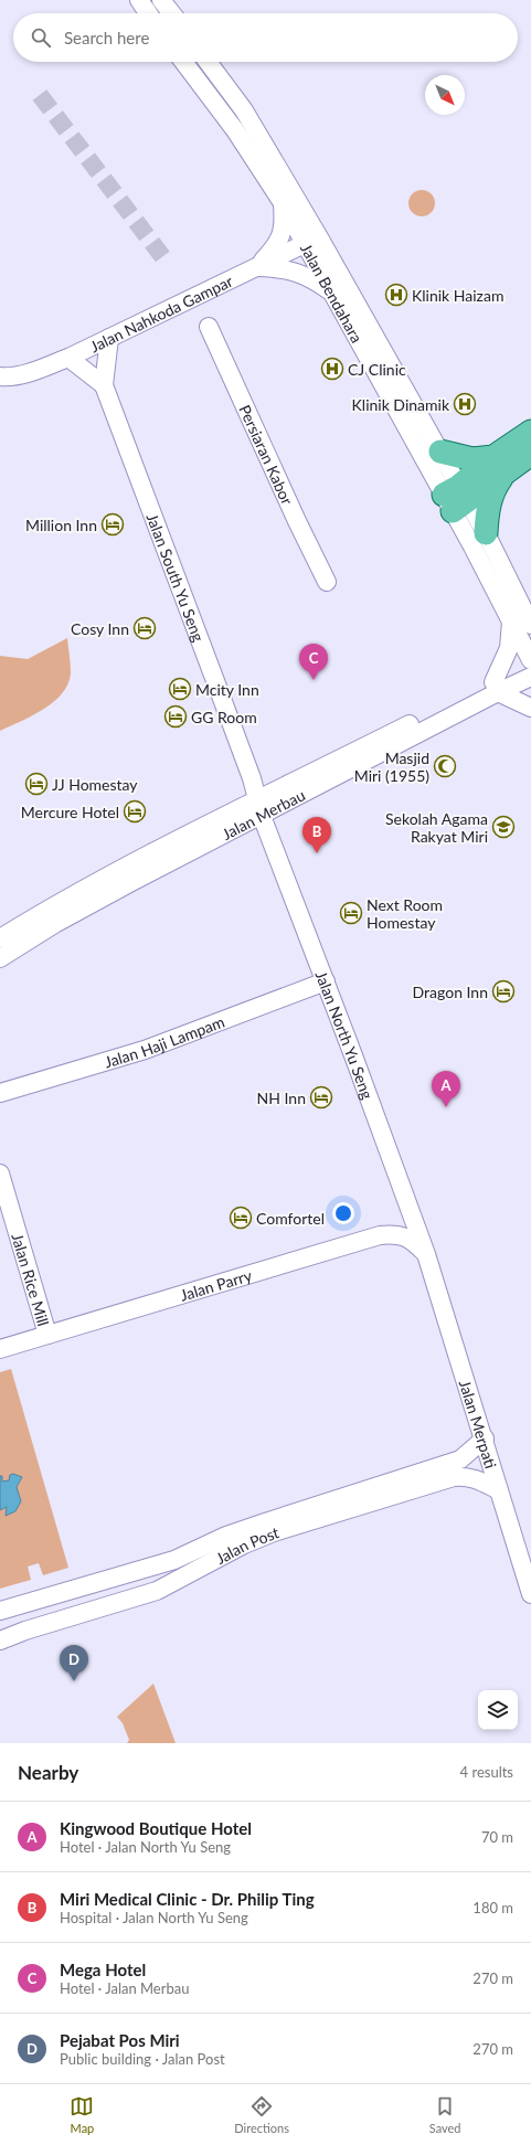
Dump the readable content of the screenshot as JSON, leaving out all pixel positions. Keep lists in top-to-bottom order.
{
  "streets": {
    "street": [
      "Jalan Bendahara",
      "Jalan Nahkoda Gampar",
      "Persiaran Kabor",
      "Jalan South Yu Seng",
      "Jalan Merbau",
      "Jalan North Yu Seng",
      "Jalan Haji Lampam",
      "Jalan Rice Mill",
      "Jalan Parry",
      "Jalan Merpati",
      "Jalan Post"
    ]
  },
  "crossings": [
    ["Jalan Bendahara", "Jalan Nahkoda Gampar"],
    ["Jalan Bendahara", "Jalan Merbau"],
    ["Jalan Nahkoda Gampar", "Jalan South Yu Seng"],
    ["Jalan South Yu Seng", "Jalan Merbau"],
    ["Jalan South Yu Seng", "Jalan North Yu Seng"],
    ["Jalan Merbau", "Jalan North Yu Seng"],
    ["Jalan North Yu Seng", "Jalan Haji Lampam"],
    ["Jalan North Yu Seng", "Jalan Parry"],
    ["Jalan North Yu Seng", "Jalan Merpati"],
    ["Jalan Rice Mill", "Jalan Parry"],
    ["Jalan Parry", "Jalan Merpati"],
    ["Jalan Merpati", "Jalan Post"]
  ],
  "places": {
    "hospital": ["Klinik Haizam", "CJ Clinic", "Klinik Dinamik"],
    "hotel": [
      "Million Inn",
      "Cosy Inn",
      "Mcity Inn",
      "GG Room",
      "JJ Homestay",
      "Mercure Hotel",
      "Next Room Homestay",
      "Dragon Inn",
      "NH Inn",
      "Comfortel"
    ],
    "mosque": ["Masjid Miri (1955)"],
    "school or university": ["Sekolah Agama Rakyat Miri"]
  },
  "north": "bottom right",
  "page": {
    "search": "Search here",
    "pins": [
      "C",
      "B",
      "A",
      "D"
    ],
    "heading": ["Nearby", "4 results"],
    "list": [
      {
        "mark": "A",
        "name": "Kingwood Boutique Hotel",
        "note": "Hotel · Jalan North Yu Seng",
        "value": "70 m"
      },
      {
        "mark": "B",
        "name": "Miri Medical Clinic - Dr. Philip Ting",
        "note": "Hospital · Jalan North Yu Seng",
        "value": "180 m"
      },
      {
        "mark": "C",
        "name": "Mega Hotel",
        "note": "Hotel · Jalan Merbau",
        "value": "270 m"
      },
      {
        "mark": "D",
        "name": "Pejabat Pos Miri",
        "note": "Public building · Jalan Post",
        "value": "270 m"
      }
    ],
    "nav": ["Map", "Directions", "Saved"]
  }
}
